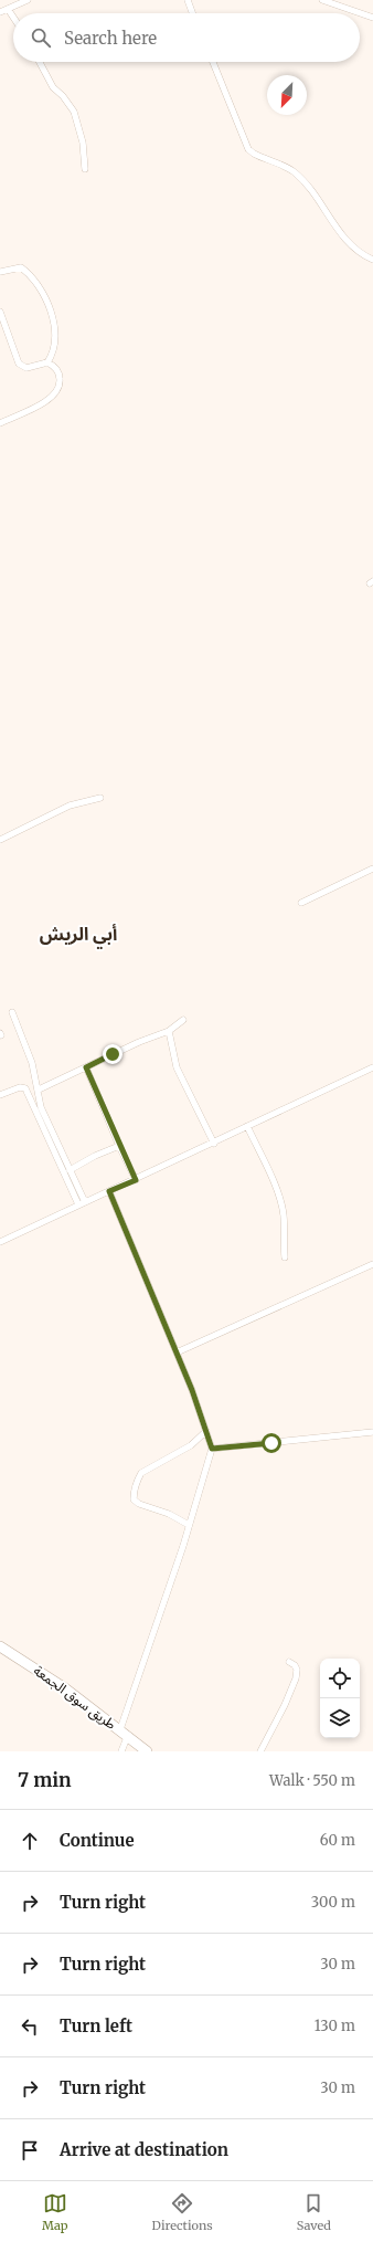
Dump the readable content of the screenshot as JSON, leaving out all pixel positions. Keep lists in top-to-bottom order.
{
  "streets": {
    "main road": ["طريق سوق الجمعة"]
  },
  "districts": ["أبي الريش"],
  "north": "bottom left",
  "page": {
    "search": "Search here",
    "heading": ["7 min", "Walk · 550 m"],
    "list": [
      ["Continue", "60 m"],
      ["Turn right", "300 m"],
      ["Turn right", "30 m"],
      ["Turn left", "130 m"],
      ["Turn right", "30 m"],
      "Arrive at destination"
    ],
    "nav": ["Map", "Directions", "Saved"]
  }
}
